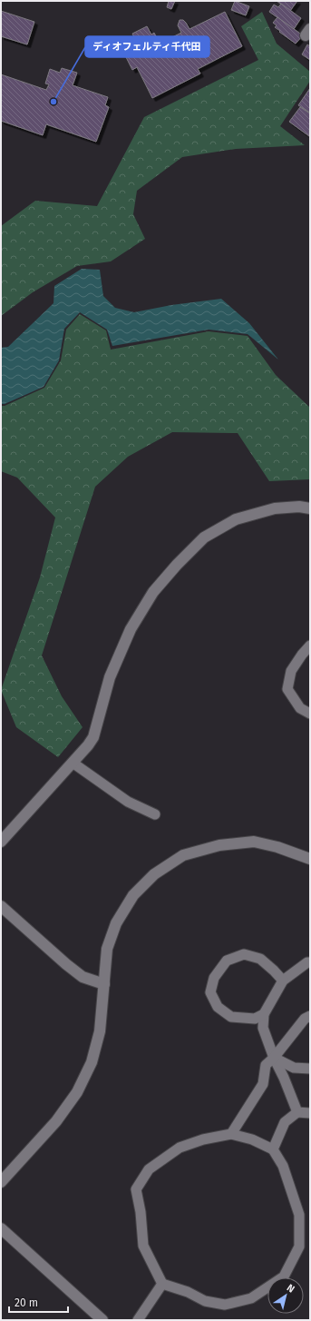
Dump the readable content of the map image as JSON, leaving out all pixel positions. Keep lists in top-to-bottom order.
{
  "places": ["ディオフェルティ千代田"],
  "scale_bar": "20 m",
  "north": "top right"
}
